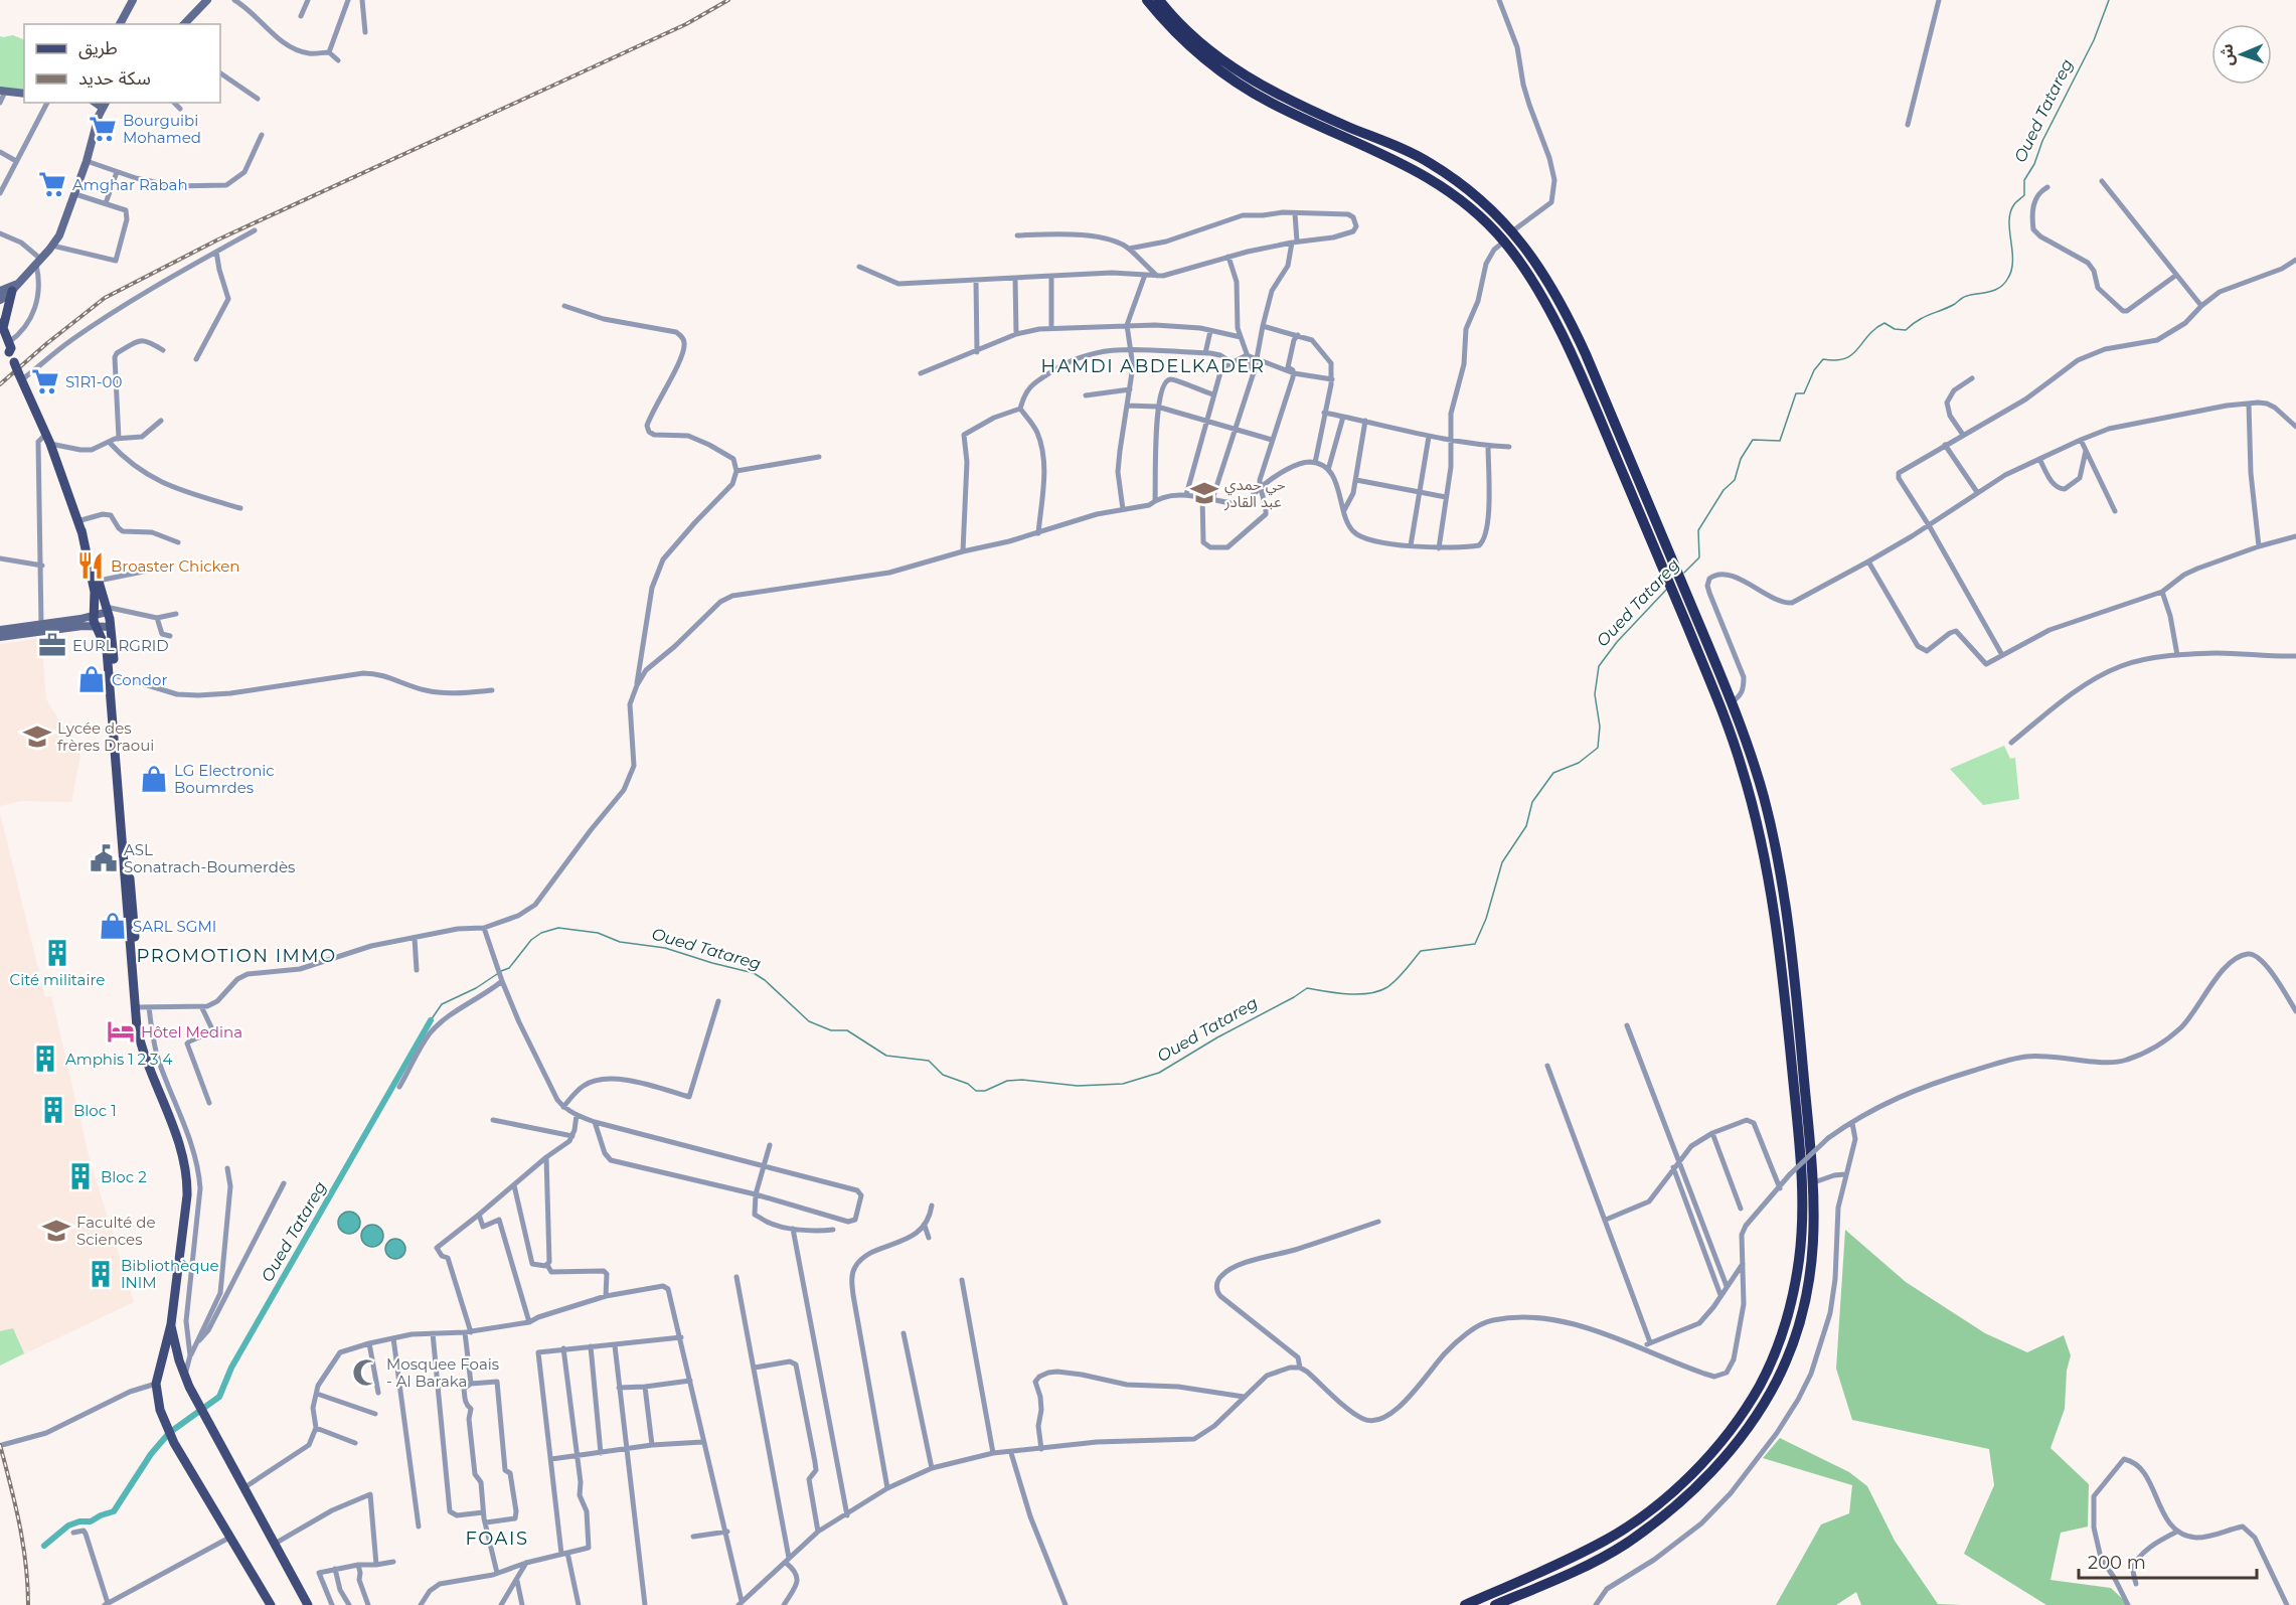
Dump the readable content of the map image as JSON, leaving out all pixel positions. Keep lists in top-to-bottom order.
{
  "districts": ["HAMDI ABDELKADER", "PROMOTION IMMO", "FOAIS"],
  "water": ["Oued Tatareg"],
  "places": {
    "supermarket": ["Bourguibi Mohamed", "Amghar Rabah", "S1R1-00"],
    "school or university": ["حي حمدي عبد القادر", "Lycée des frères Draoui", "Faculté de Sciences"],
    "restaurant": ["Broaster Chicken"],
    "office": ["EURL RGRID"],
    "shop": ["Condor", "LG Electronic Boumrdes", "SARL SGMI"],
    "public building": ["ASL Sonatrach-Boumerdès"],
    "building": [
      "Cité militaire",
      "Amphis 1 2 3 4",
      "Bloc 1",
      "Bloc 2",
      "Bibliothèque INIM"
    ],
    "hotel": ["Hôtel Medina"],
    "mosque": ["Mosquee Foais - Al Baraka"]
  },
  "legend": ["طريق", "سكة حديد"],
  "scale_bar": "200 m",
  "north": "left"
}
